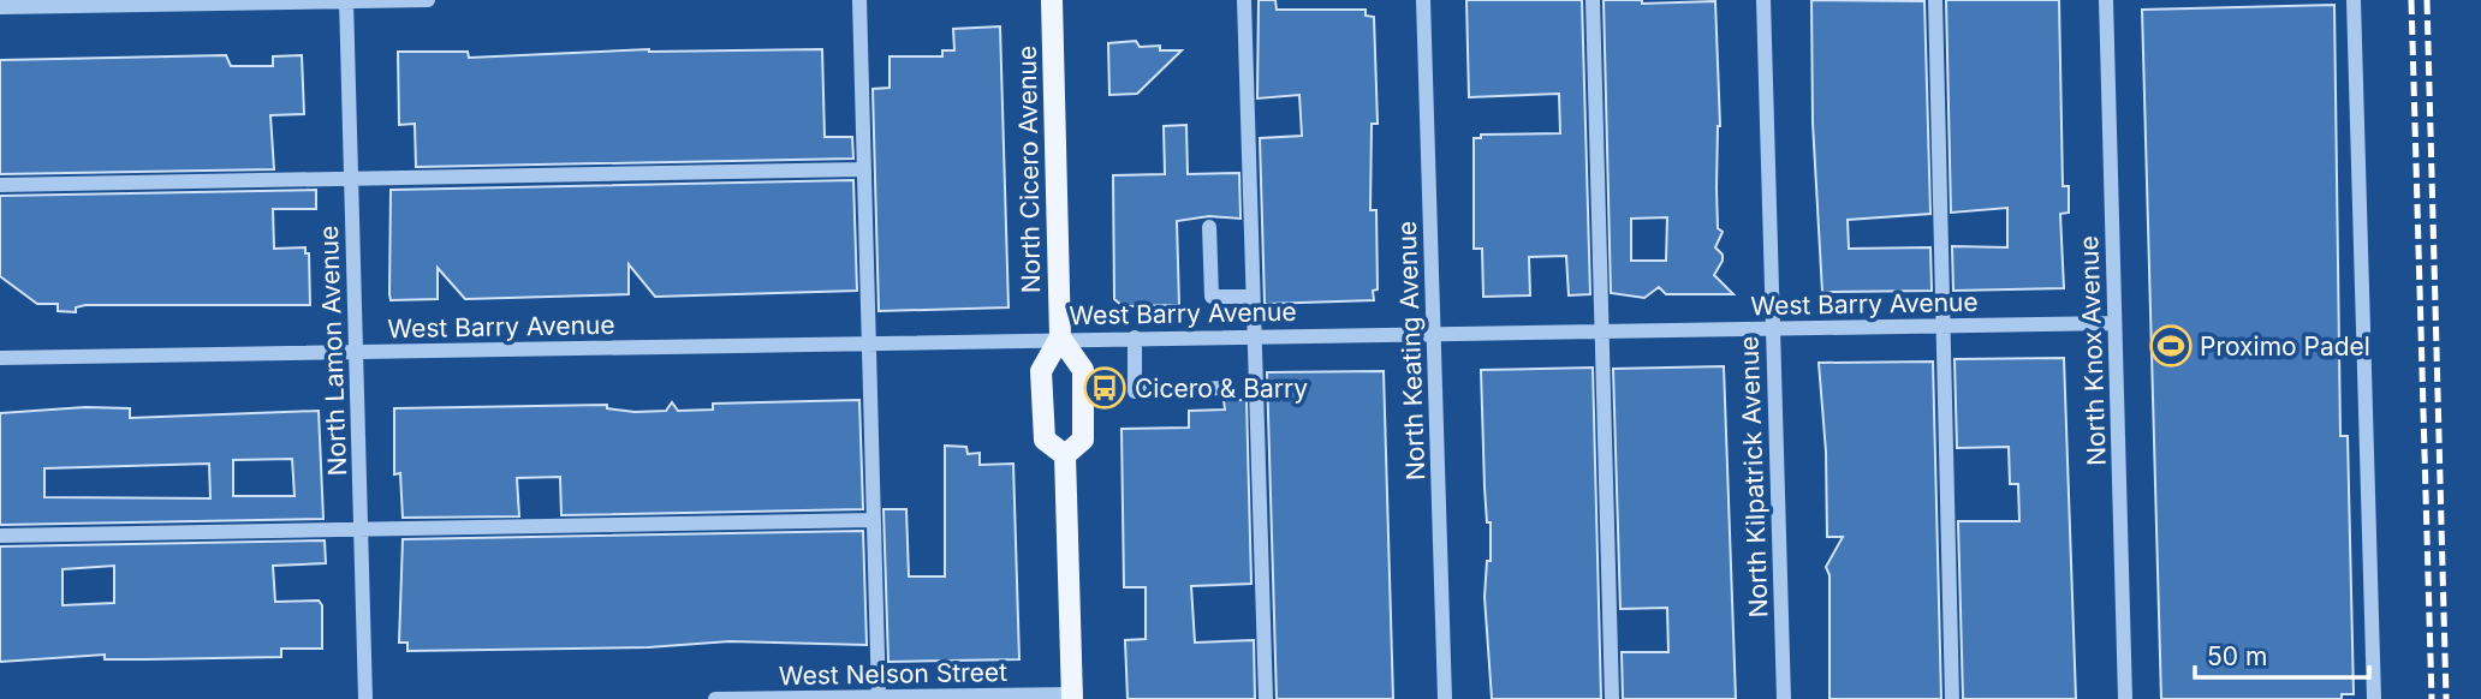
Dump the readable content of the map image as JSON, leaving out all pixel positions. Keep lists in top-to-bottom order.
{
  "streets": {
    "main road": ["North Cicero Avenue"],
    "street": [
      "West Barry Avenue",
      "North Lamon Avenue",
      "North Keating Avenue",
      "North Knox Avenue",
      "North Kilpatrick Avenue",
      "West Nelson Street"
    ]
  },
  "crossings": [
    ["North Cicero Avenue", "West Barry Avenue"],
    ["West Barry Avenue", "North Lamon Avenue"],
    ["West Barry Avenue", "North Keating Avenue"],
    ["West Barry Avenue", "North Knox Avenue"],
    ["West Barry Avenue", "North Kilpatrick Avenue"]
  ],
  "places": {
    "sports": ["Proximo Padel"],
    "bus stop": ["Cicero & Barry"]
  },
  "scale_bar": "50 m"
}
